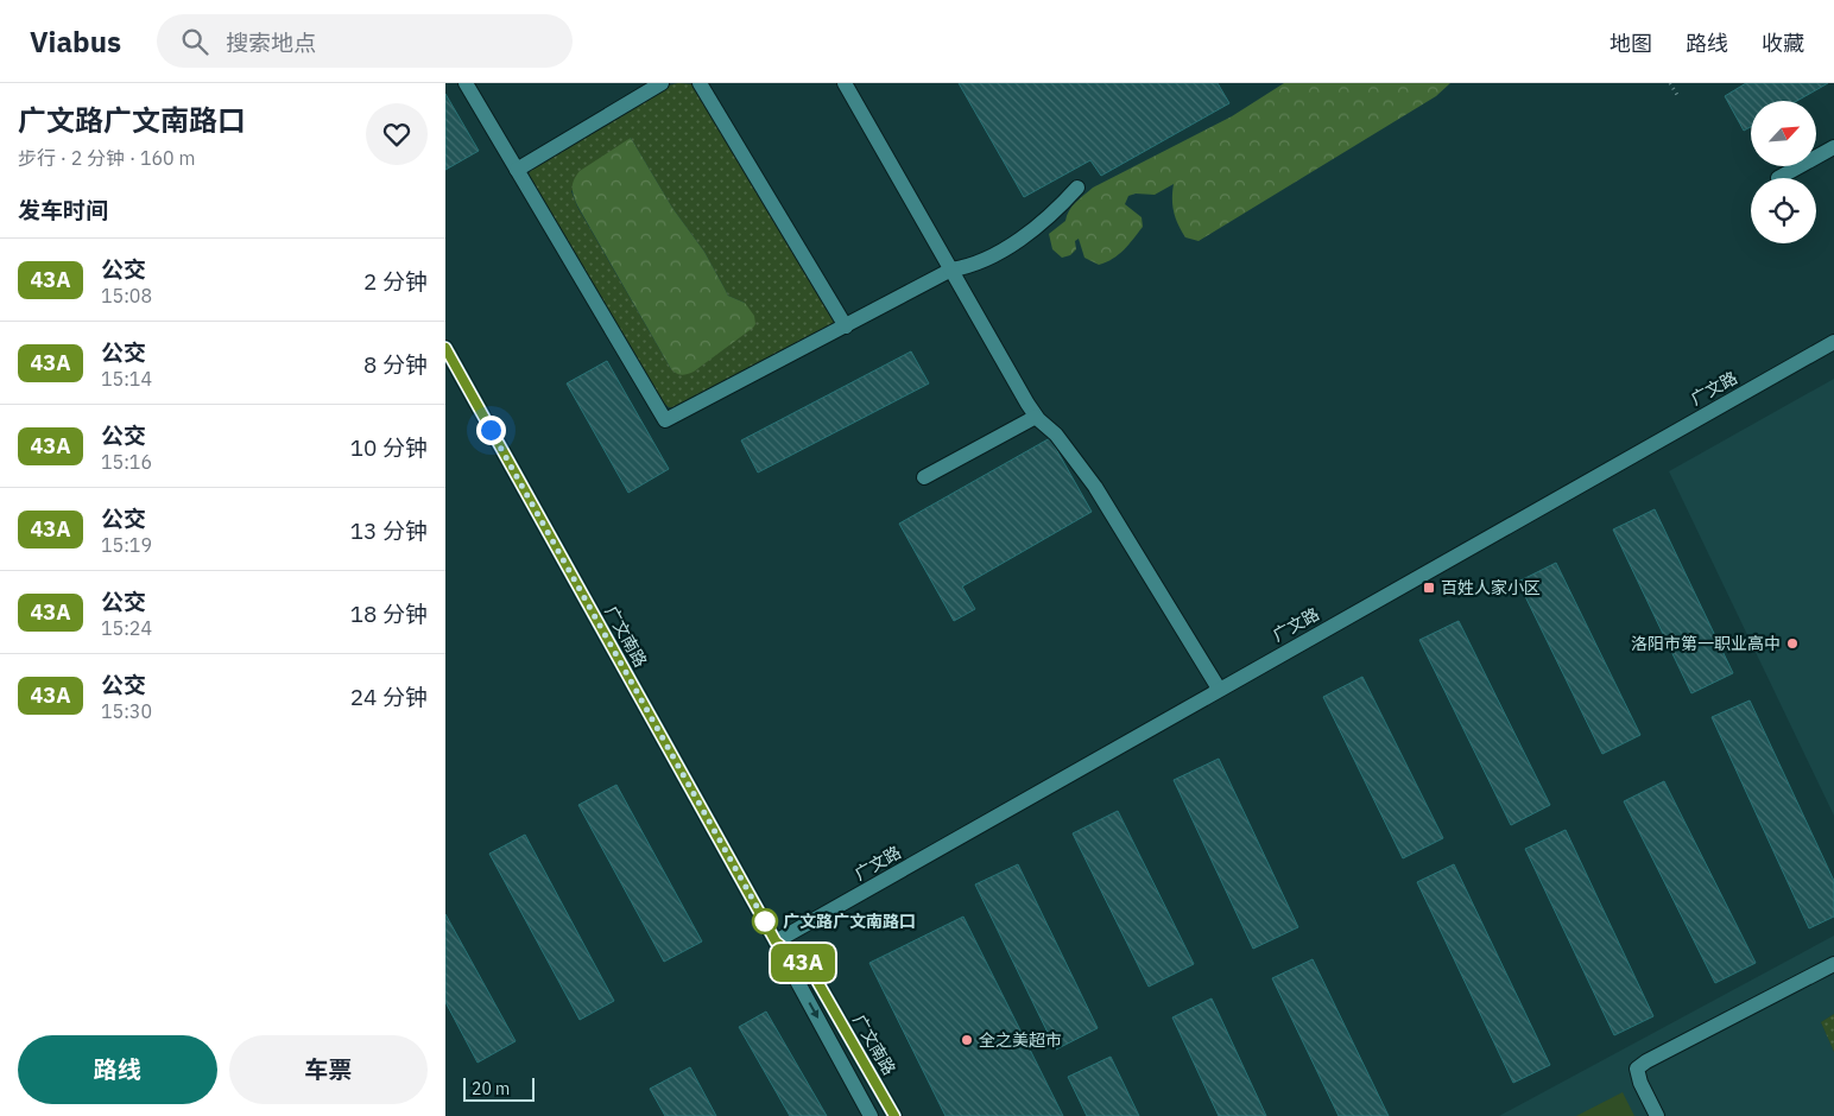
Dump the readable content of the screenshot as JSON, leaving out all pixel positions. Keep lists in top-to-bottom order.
{
  "streets": {
    "street": ["广文路", "广文南路"]
  },
  "crossings": [
    ["广文路", "广文南路"]
  ],
  "places": {
    "transit": ["百姓人家小区"],
    "other": ["洛阳市第一职业高中", "广文路广文南路口", "全之美超市"]
  },
  "lines": ["bus line 43A"],
  "scale_bar": "20 m",
  "north": "top right",
  "page": {
    "header": "Viabus",
    "search": "搜索地点",
    "nav": ["地图", "路线", "收藏"],
    "heading": [
      ["广文路广文南路口", "步行 · 2 分钟 · 160 m"],
      "发车时间"
    ],
    "on_map": "43A",
    "list": [
      {
        "mark": "43A",
        "name": "公交",
        "note": "15:08",
        "value": "2 分钟"
      },
      {
        "mark": "43A",
        "name": "公交",
        "note": "15:14",
        "value": "8 分钟"
      },
      {
        "mark": "43A",
        "name": "公交",
        "note": "15:16",
        "value": "10 分钟"
      },
      {
        "mark": "43A",
        "name": "公交",
        "note": "15:19",
        "value": "13 分钟"
      },
      {
        "mark": "43A",
        "name": "公交",
        "note": "15:24",
        "value": "18 分钟"
      },
      {
        "mark": "43A",
        "name": "公交",
        "note": "15:30",
        "value": "24 分钟"
      }
    ],
    "buttons": ["路线", "车票"],
    "scale": "20 m"
  }
}
